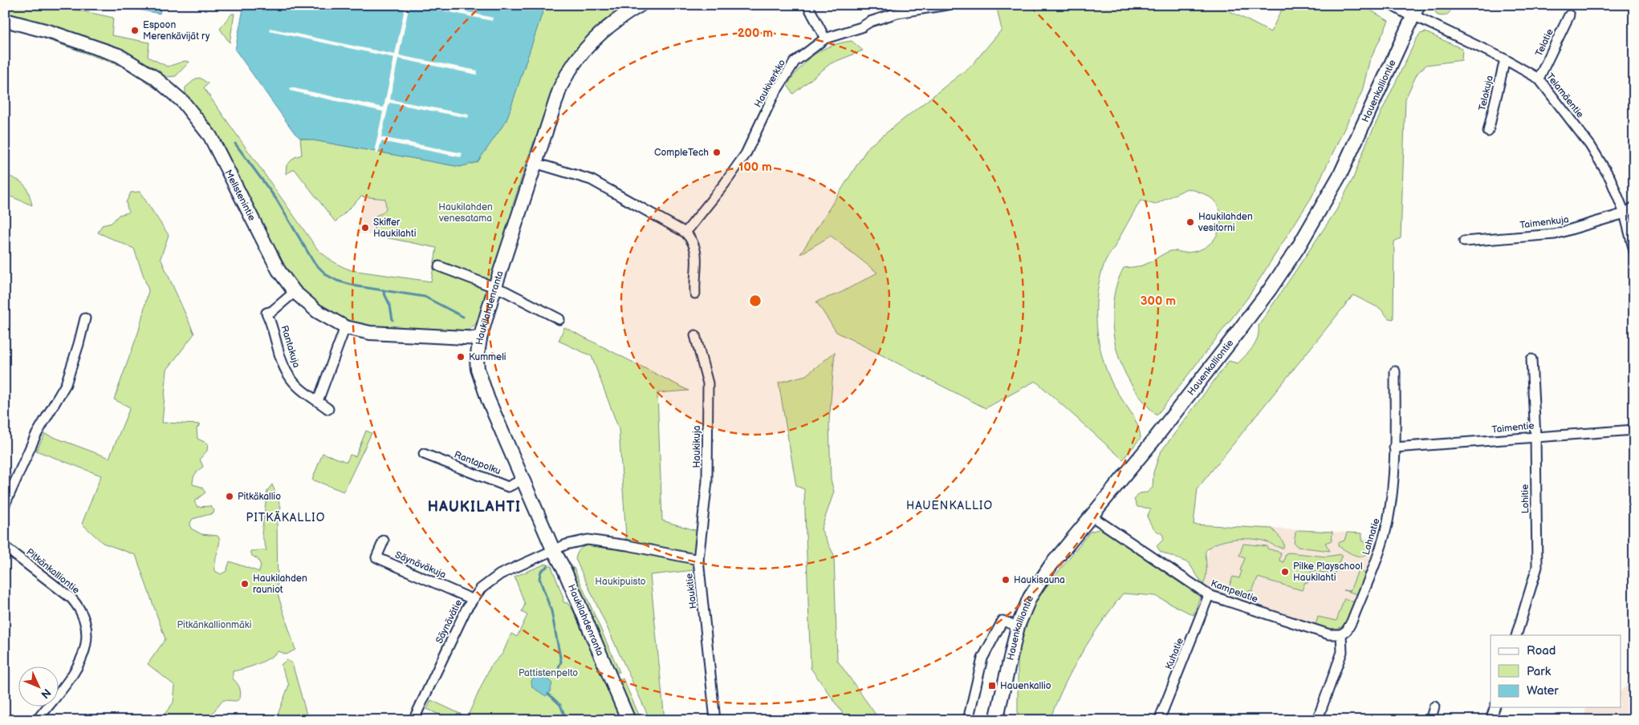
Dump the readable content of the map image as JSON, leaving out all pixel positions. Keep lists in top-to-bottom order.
{
  "streets": {
    "street": [
      "Telatie",
      "Haukiverkko",
      "Hauenkalliontie",
      "Telakuja",
      "Telamäentie",
      "Mellstenintie",
      "Taimenkuja",
      "Haukilahdenranta",
      "Rantakuja",
      "Taimentie",
      "Haukikuja",
      "Rantapolku",
      "Lohitie",
      "Lahnatie",
      "Säynäväkuja",
      "Pitkänkalliontie",
      "Haukitie",
      "Kampelatie",
      "Säynävätie",
      "Kuhatie"
    ]
  },
  "crossings": [
    ["Telatie", "Telamäentie"],
    ["Hauenkalliontie", "Telamäentie"],
    ["Hauenkalliontie", "Kampelatie"],
    ["Telakuja", "Telamäentie"],
    ["Telamäentie", "Taimenkuja"],
    ["Mellstenintie", "Haukilahdenranta"],
    ["Mellstenintie", "Rantakuja"],
    ["Haukilahdenranta", "Rantapolku"],
    ["Haukilahdenranta", "Haukitie"],
    ["Haukilahdenranta", "Säynävätie"],
    ["Taimentie", "Lohitie"],
    ["Taimentie", "Lahnatie"],
    ["Haukikuja", "Haukitie"],
    ["Lahnatie", "Kampelatie"],
    ["Säynäväkuja", "Säynävätie"],
    ["Haukitie", "Säynävätie"],
    ["Kampelatie", "Kuhatie"]
  ],
  "districts": ["HAUENKALLIO", "HAUKILAHTI", "PITKÄKALLIO"],
  "parks": [
    "Haukilahden venesatama",
    "Haukipuisto",
    "Pitkänkallionmäki",
    "Pattistenpelto"
  ],
  "places": {
    "other": [
      "Espoon Merenkävijät ry",
      "CompleTech",
      "Haukilahden vesitorni",
      "Skiffer Haukilahti",
      "Kummeli",
      "Pitkäkallio",
      "Pilke Playschool Haukilahti",
      "Haukisauna",
      "Haukilahden rauniot"
    ],
    "transit": ["Hauenkallio"]
  },
  "legend": ["Road", "Park", "Water"],
  "north": "bottom right",
  "rings": ["200 m", "100 m", "300 m"]
}
